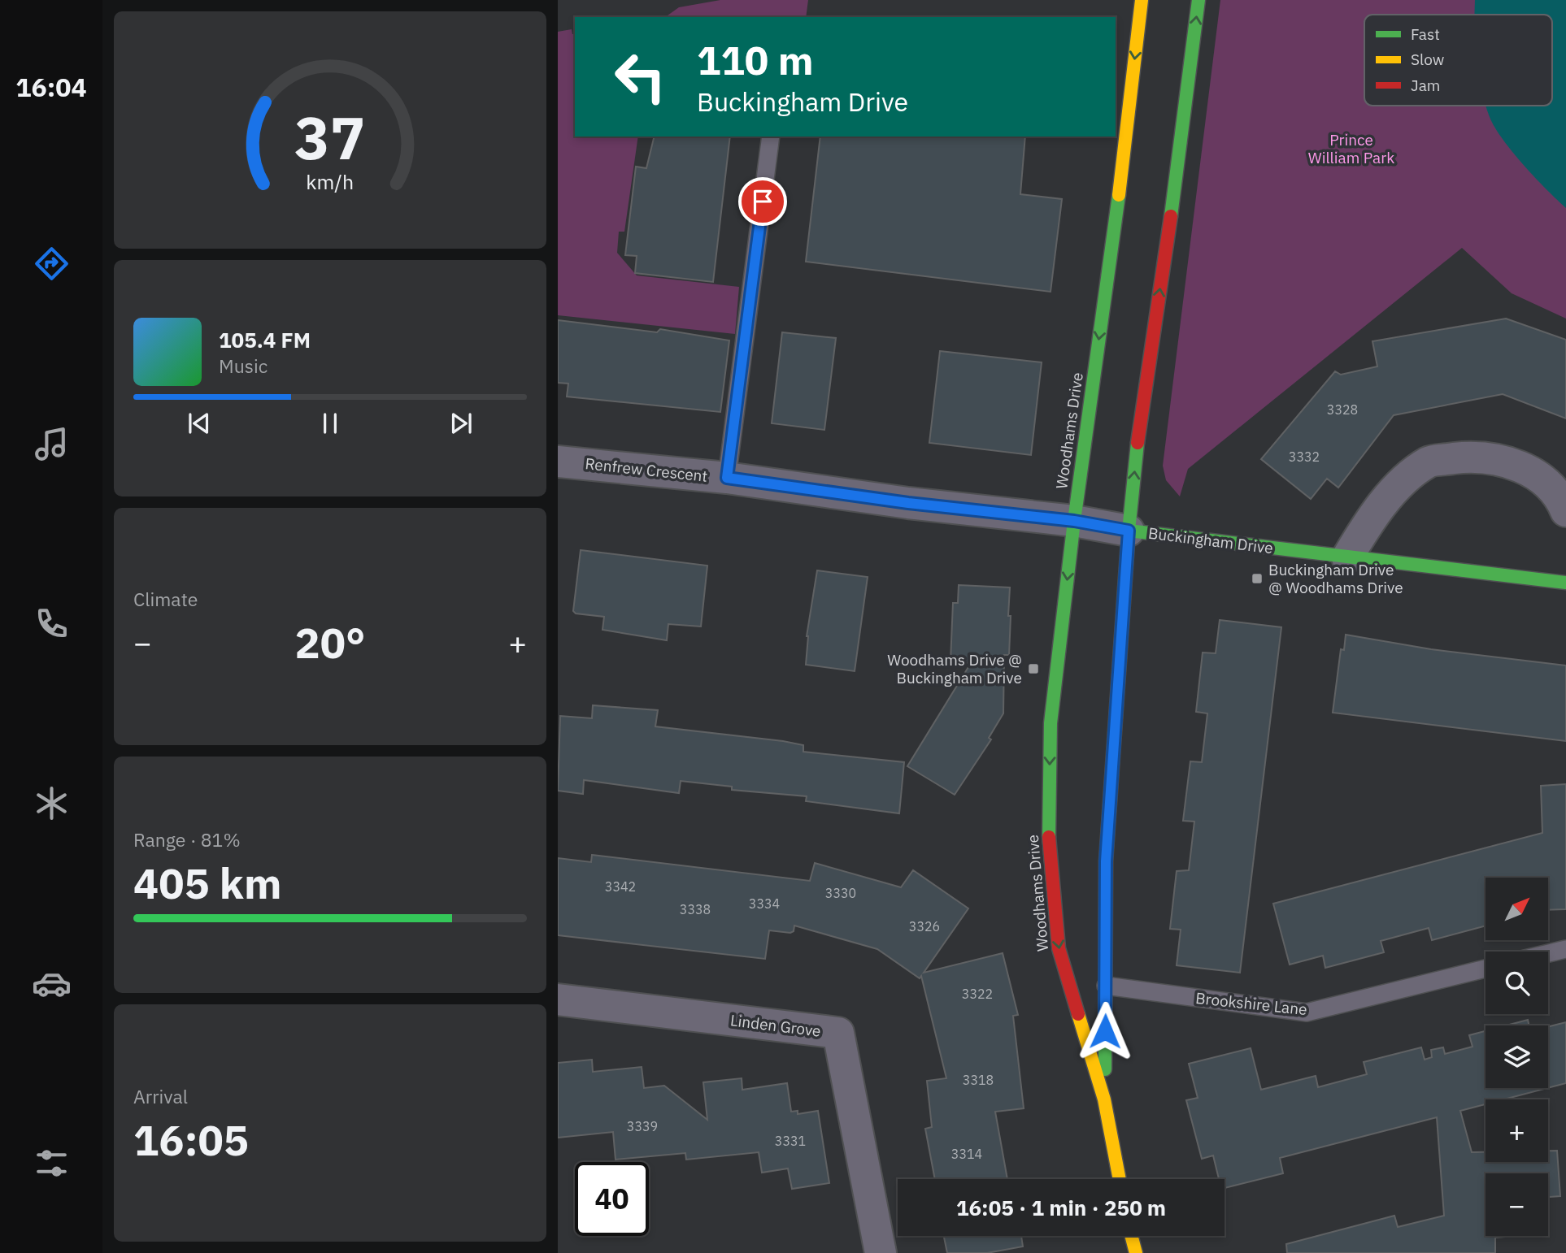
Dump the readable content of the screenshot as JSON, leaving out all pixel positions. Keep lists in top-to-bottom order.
{
  "streets": {
    "street": [
      "Woodhams Drive",
      "Renfrew Crescent",
      "Buckingham Drive",
      "Linden Grove"
    ],
    "lane": ["Brookshire Lane"]
  },
  "crossings": [
    ["Woodhams Drive", "Renfrew Crescent"],
    ["Woodhams Drive", "Buckingham Drive"],
    ["Woodhams Drive", "Brookshire Lane"],
    ["Renfrew Crescent", "Buckingham Drive"]
  ],
  "parks": ["Prince William Park"],
  "places": {
    "transit": ["Buckingham Drive @ Woodhams Drive", "Woodhams Drive @ Buckingham Drive"]
  },
  "house_numbers": [
    "3328",
    "3332",
    "3342",
    "3330",
    "3334",
    "3338",
    "3326",
    "3322",
    "3318",
    "3339",
    "3331",
    "3314"
  ],
  "legend": ["Fast", "Slow", "Jam"],
  "north": "top right",
  "page": {
    "tabs": "16:04",
    "turn": ["110 m", "Buckingham Drive"],
    "song": ["105.4 FM", "Music"],
    "tile": [
      "Climate",
      ["Range · 81%", "405 km"],
      ["Arrival", "16:05"]
    ],
    "heat": ["−", "20°", "+"],
    "map_buttons": ["+", "−"],
    "limit": "40",
    "trip": "16:05 · 1 min · 250 m",
    "gauge": ["37", "km/h"]
  }
}
